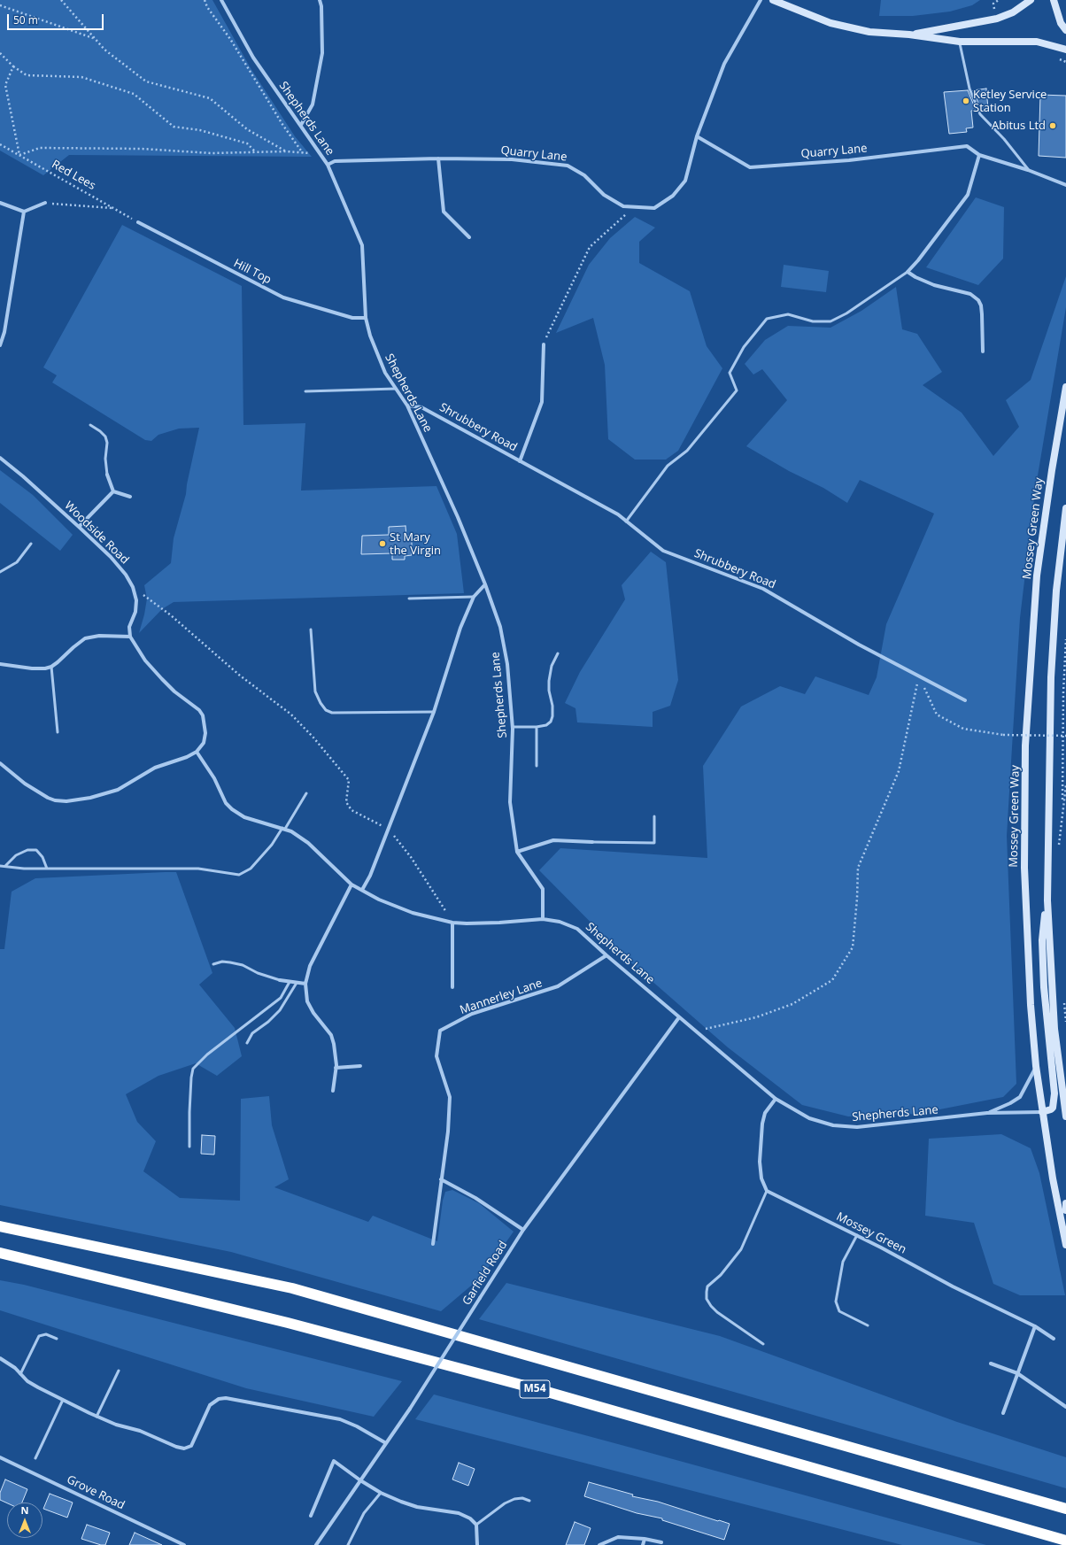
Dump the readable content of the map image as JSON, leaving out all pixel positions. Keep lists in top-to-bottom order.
{
  "streets": {
    "highway": ["M54"],
    "main road": ["Mossey Green Way"],
    "street": [
      "Shepherds Lane",
      "Quarry Lane",
      "Hill Top",
      "Shrubbery Road",
      "Woodside Road",
      "Mannerley Lane",
      "Mossey Green",
      "Garfield Road",
      "Grove Road"
    ],
    "path": ["Red Lees"]
  },
  "crossings": [
    ["Shepherds Lane", "Quarry Lane"],
    ["Shepherds Lane", "Hill Top"],
    ["Shepherds Lane", "Shrubbery Road"],
    ["Shepherds Lane", "Mossey Green Way"],
    ["Shepherds Lane", "Mannerley Lane"],
    ["Shepherds Lane", "Garfield Road"],
    ["Red Lees", "Hill Top"]
  ],
  "places": ["Ketley Service Station", "Abitus Ltd", "St Mary the Virgin"],
  "scale_bar": "50 m",
  "north": "top"
}
